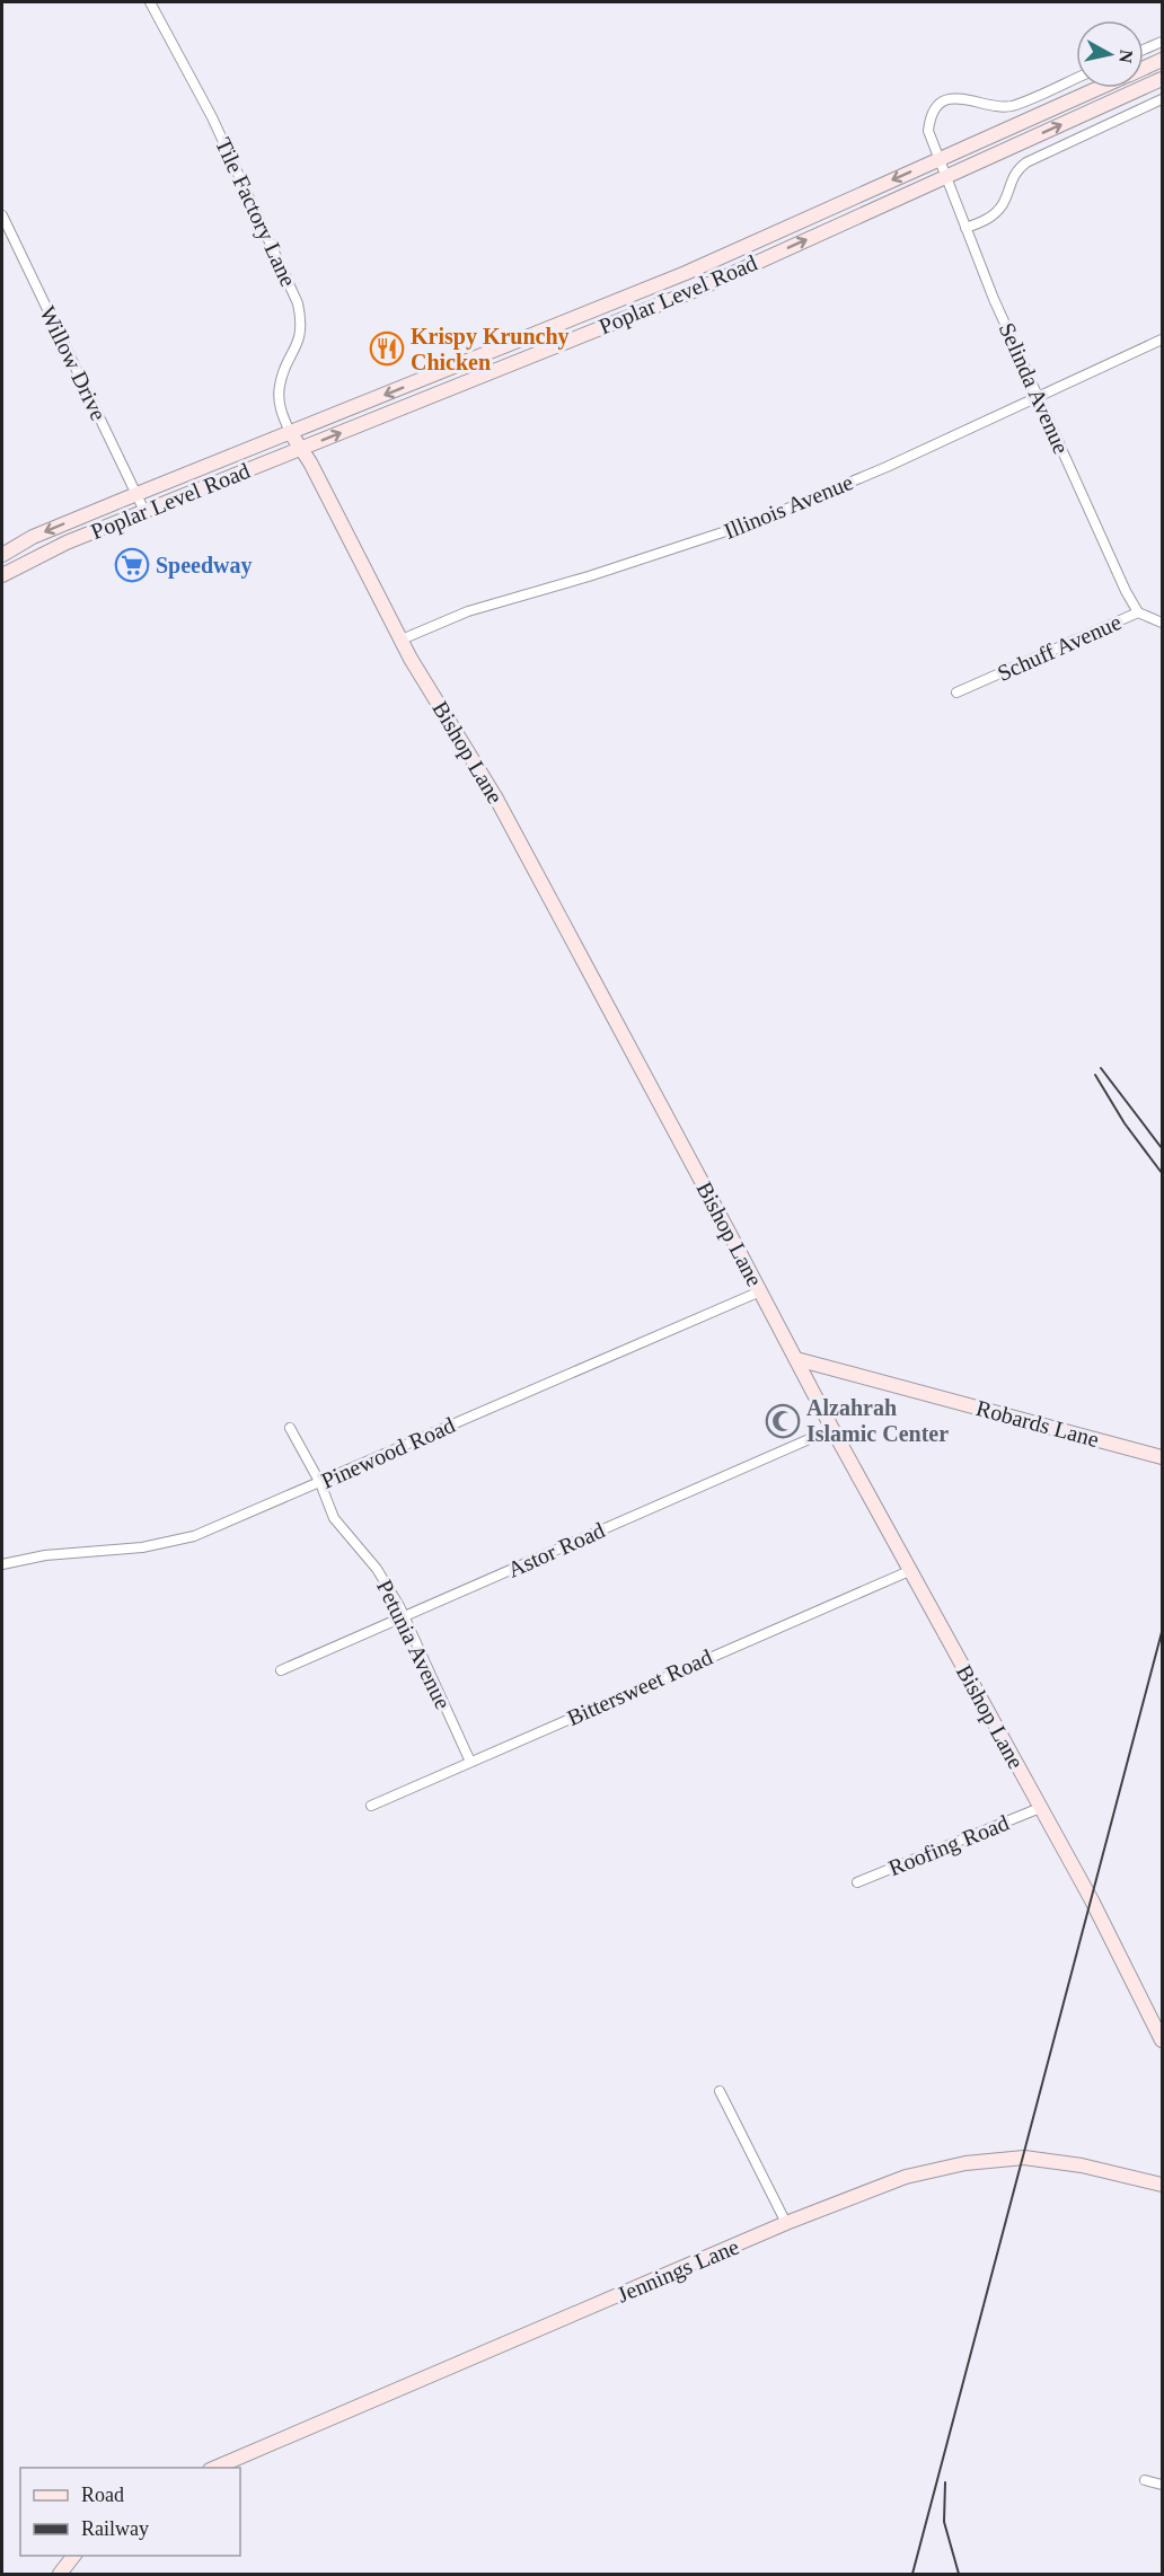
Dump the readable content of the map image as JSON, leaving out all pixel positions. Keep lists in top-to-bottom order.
{
  "streets": {
    "street": [
      "Tile Factory Lane",
      "Poplar Level Road",
      "Willow Drive",
      "Selinda Avenue",
      "Illinois Avenue",
      "Schuff Avenue",
      "Bishop Lane",
      "Robards Lane",
      "Pinewood Road",
      "Astor Road",
      "Petunia Avenue",
      "Bittersweet Road",
      "Roofing Road",
      "Jennings Lane"
    ]
  },
  "crossings": [
    ["Tile Factory Lane", "Poplar Level Road"],
    ["Tile Factory Lane", "Bishop Lane"],
    ["Poplar Level Road", "Willow Drive"],
    ["Poplar Level Road", "Selinda Avenue"],
    ["Poplar Level Road", "Bishop Lane"],
    ["Selinda Avenue", "Illinois Avenue"],
    ["Selinda Avenue", "Schuff Avenue"],
    ["Illinois Avenue", "Bishop Lane"],
    ["Bishop Lane", "Robards Lane"],
    ["Bishop Lane", "Pinewood Road"],
    ["Bishop Lane", "Astor Road"],
    ["Bishop Lane", "Bittersweet Road"],
    ["Bishop Lane", "Roofing Road"],
    ["Pinewood Road", "Petunia Avenue"],
    ["Astor Road", "Petunia Avenue"],
    ["Petunia Avenue", "Bittersweet Road"]
  ],
  "places": {
    "restaurant": ["Krispy Krunchy Chicken"],
    "supermarket": ["Speedway"],
    "mosque": ["Alzahrah Islamic Center"]
  },
  "legend": ["Road", "Railway"],
  "north": "right"
}
